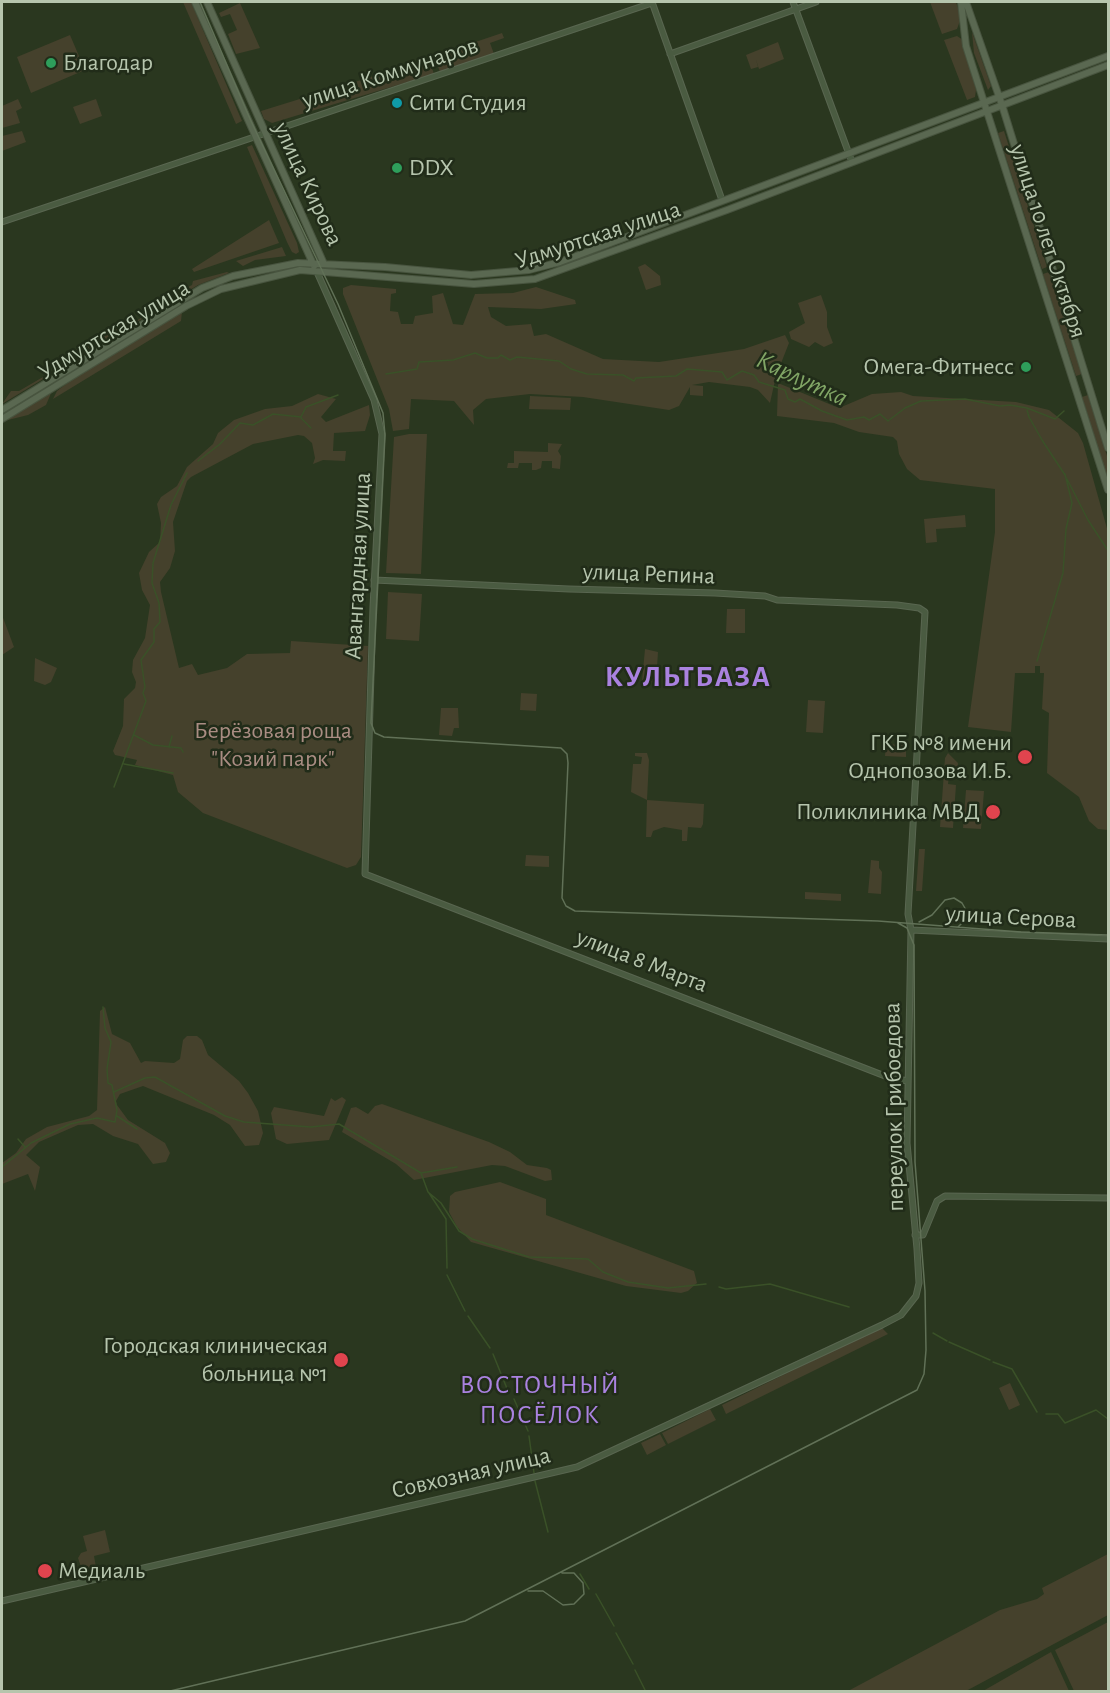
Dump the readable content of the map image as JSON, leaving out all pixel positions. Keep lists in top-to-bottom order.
{
  "streets": {
    "main road": ["улица Кирова", "Удмуртская улица", "улица 10 лет Октября"],
    "street": [
      "улица Коммунаров",
      "Авангардная улица",
      "улица Репина",
      "улица Серова",
      "улица 8 Марта",
      "переулок Грибоедова",
      "Совхозная улица"
    ]
  },
  "crossings": [
    ["улица Коммунаров", "улица Кирова"],
    ["улица Кирова", "Удмуртская улица"],
    ["улица Кирова", "Авангардная улица"],
    ["Удмуртская улица", "улица 10 лет Октября"],
    ["Удмуртская улица", "Авангардная улица"],
    ["Авангардная улица", "улица Репина"],
    ["Авангардная улица", "улица 8 Марта"],
    ["улица Репина", "переулок Грибоедова"],
    ["улица Серова", "переулок Грибоедова"],
    ["улица 8 Марта", "переулок Грибоедова"],
    ["переулок Грибоедова", "Совхозная улица"]
  ],
  "districts": ["КУЛЬТБАЗА", "ВОСТОЧНЫЙ ПОСЁЛОК"],
  "water": ["Карлутка"],
  "parks": ["Берёзовая роща \"Козий парк\""],
  "places": [
    "Благодар",
    "Сити Студия",
    "DDX",
    "Омега-Фитнесс",
    "ГКБ №8 имени Однопозова И.Б.",
    "Поликлиника МВД",
    "Городская клиническая больница №1",
    "Медиаль"
  ]
}
